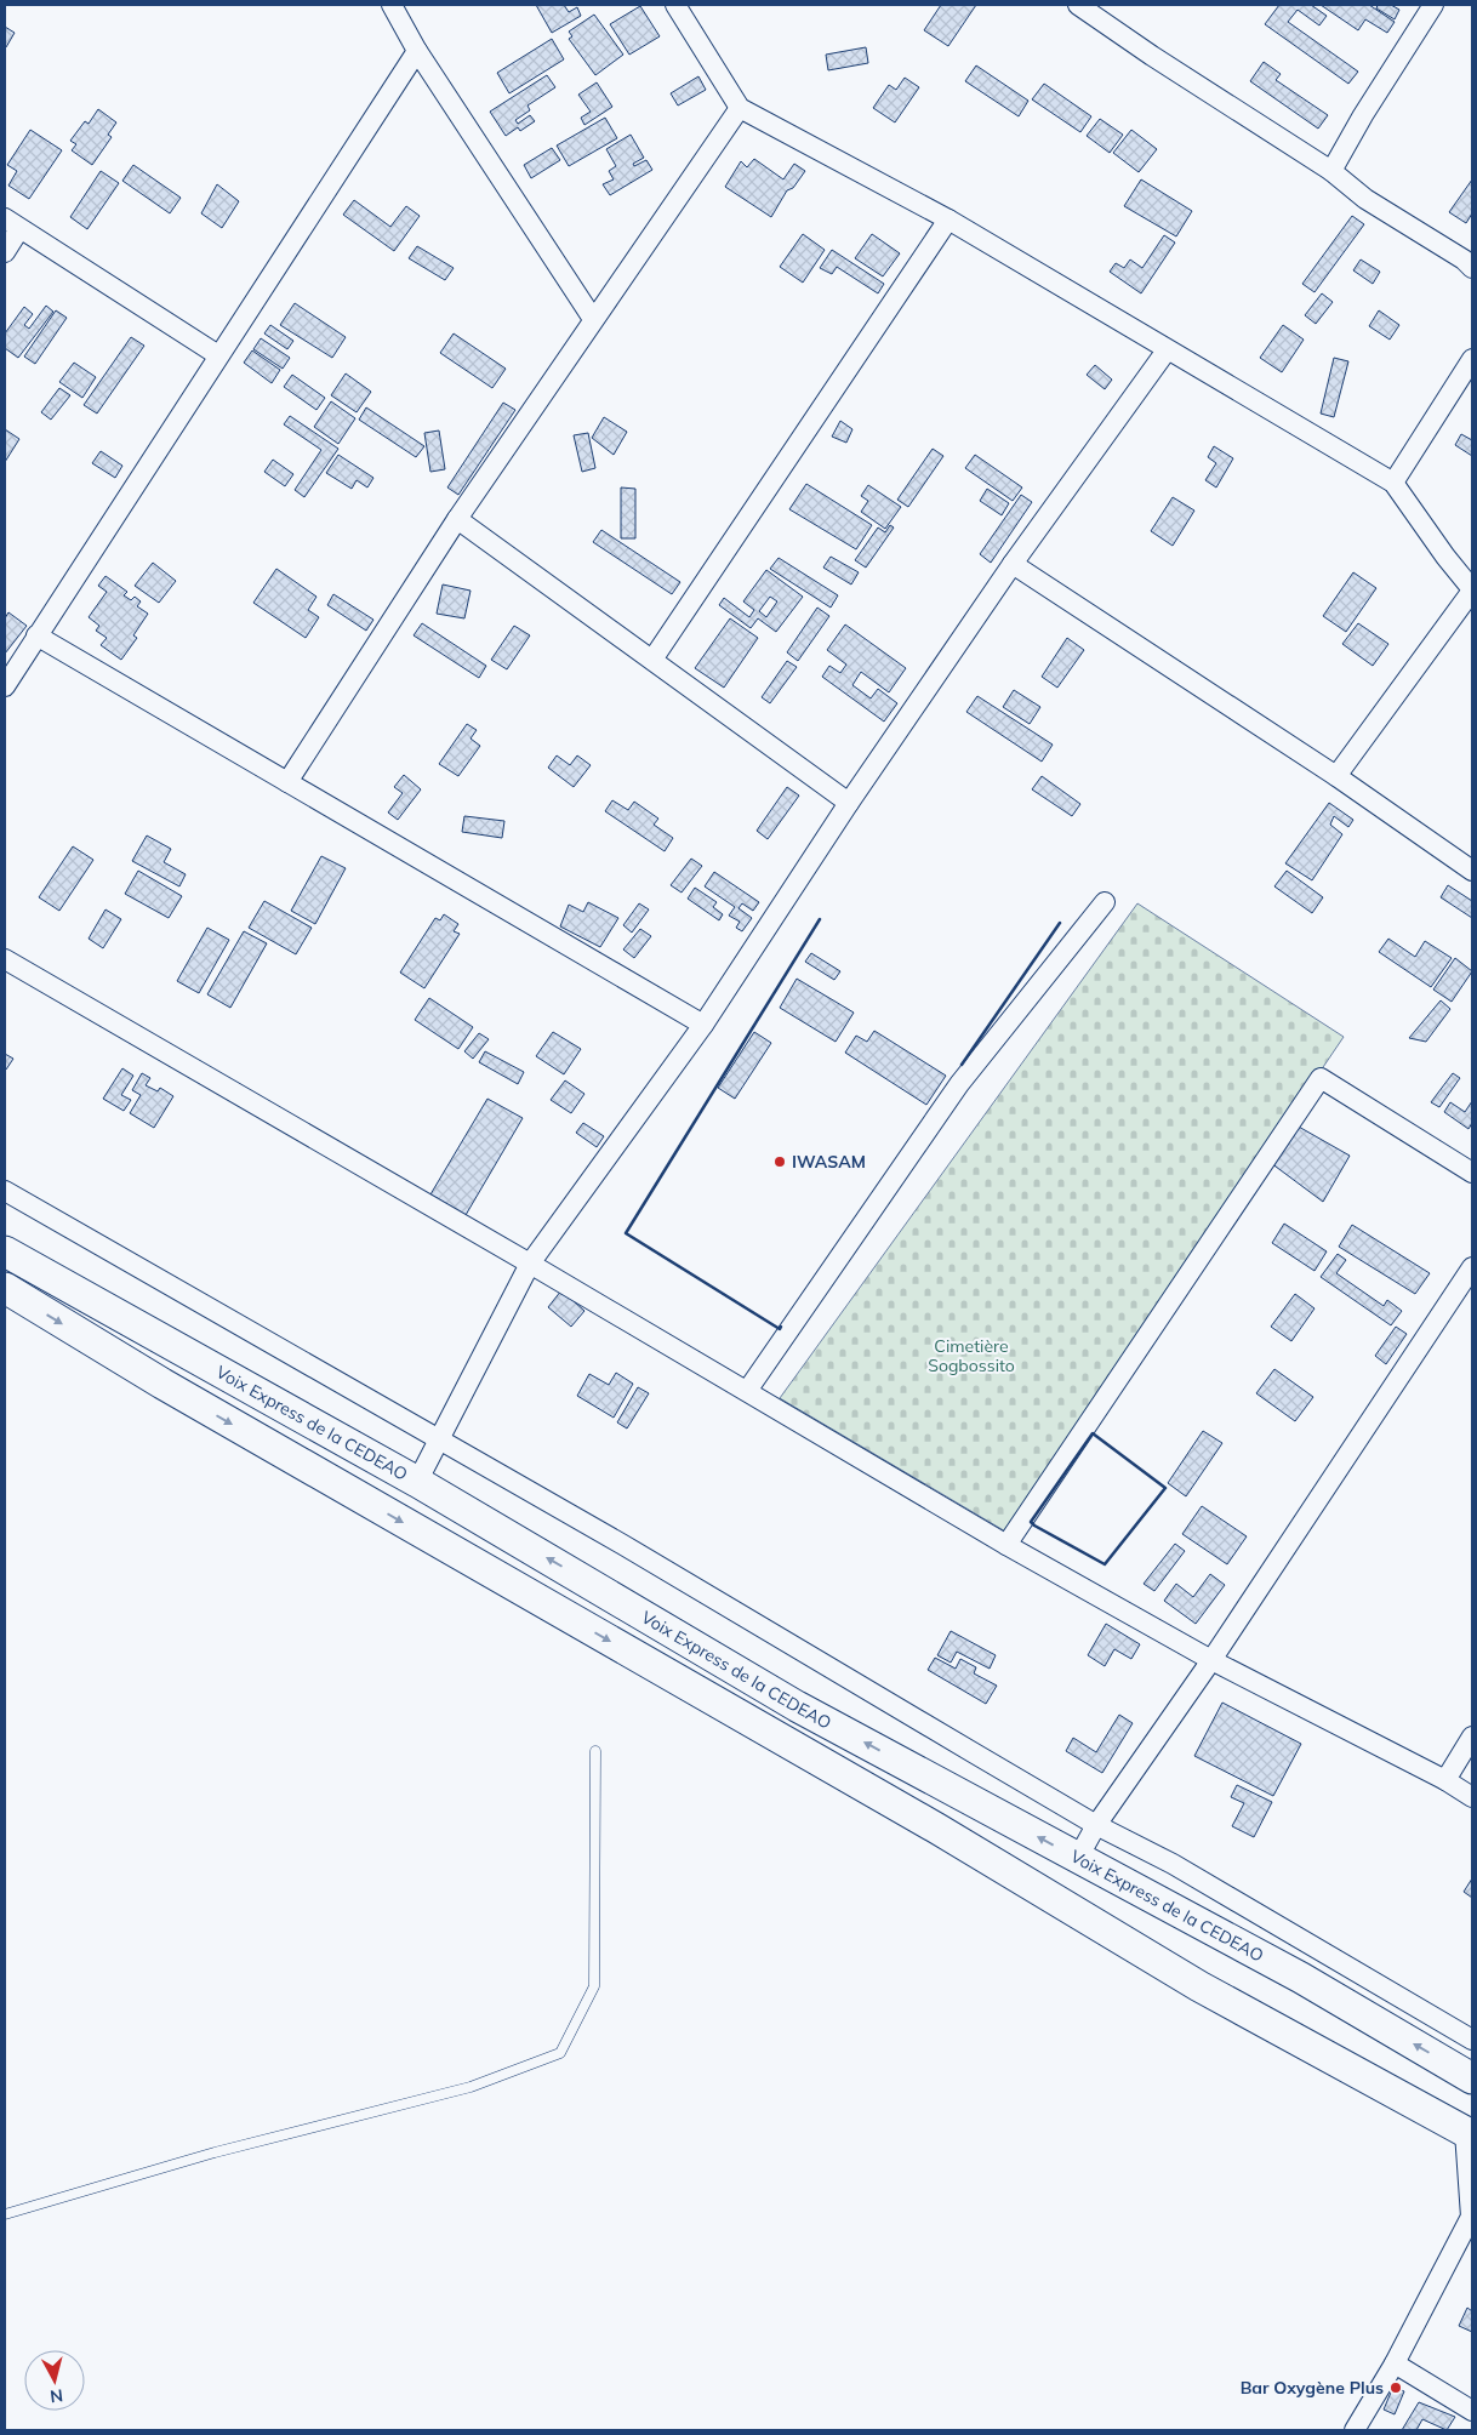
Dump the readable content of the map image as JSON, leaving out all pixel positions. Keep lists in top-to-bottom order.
{
  "streets": {
    "main road": ["Voix Express de la CEDEAO"]
  },
  "parks": ["Cimetière Sogbossito"],
  "places": ["IWASAM", "Bar Oxygène Plus"],
  "north": "bottom"
}
